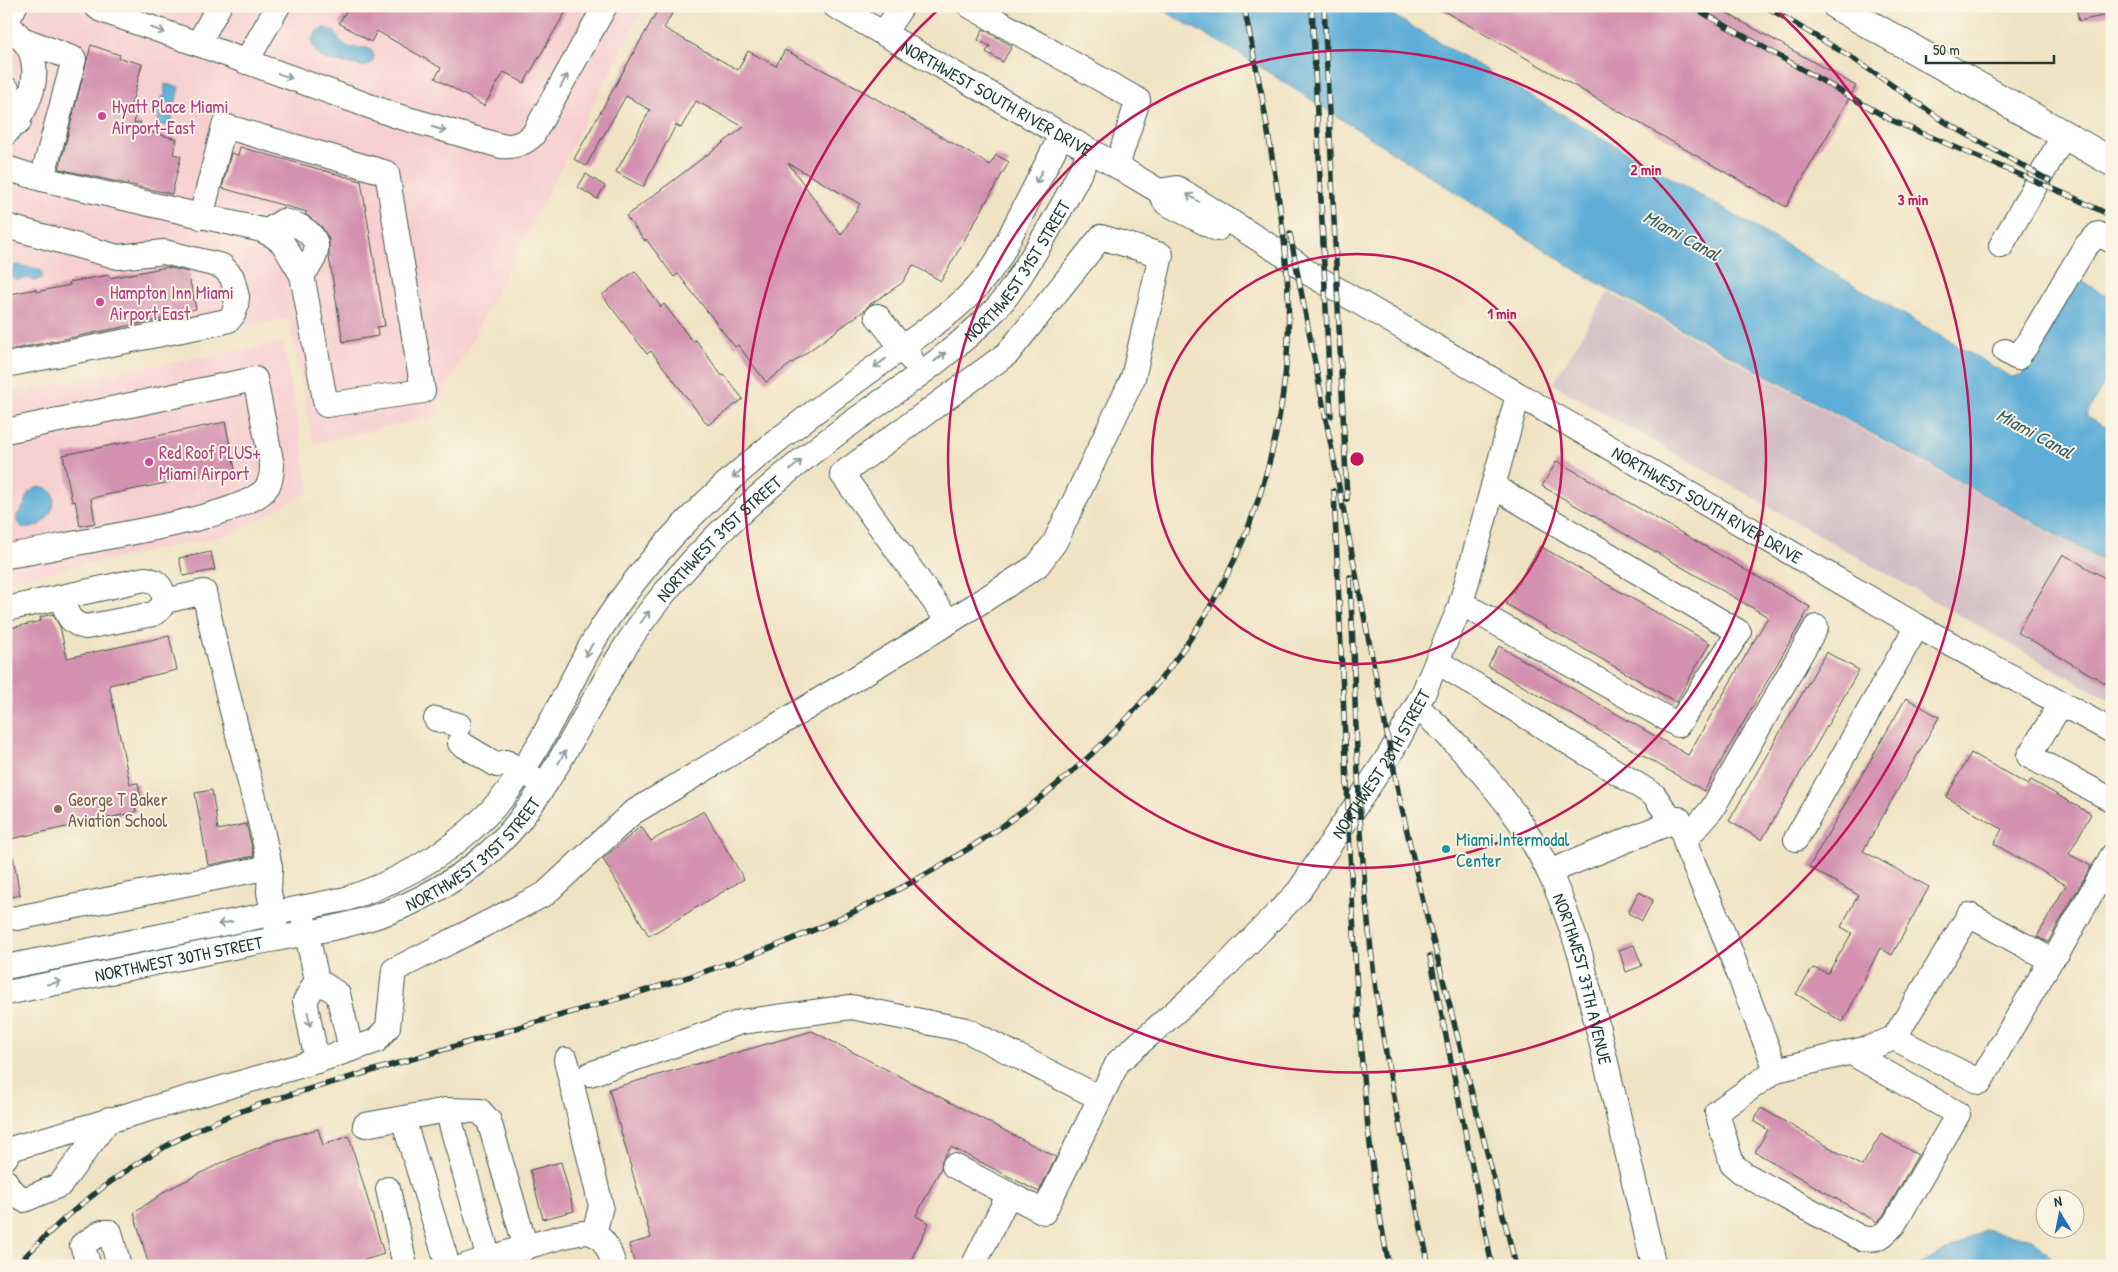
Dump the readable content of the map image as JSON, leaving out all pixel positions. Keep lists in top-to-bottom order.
{
  "streets": {
    "street": [
      "NORTHWEST SOUTH RIVER DRIVE",
      "NORTHWEST 31ST STREET",
      "NORTHWEST 28TH STREET",
      "NORTHWEST 30TH STREET",
      "NORTHWEST 37TH AVENUE"
    ]
  },
  "crossings": [
    ["NORTHWEST SOUTH RIVER DRIVE", "NORTHWEST 31ST STREET"],
    ["NORTHWEST SOUTH RIVER DRIVE", "NORTHWEST 28TH STREET"],
    ["NORTHWEST 31ST STREET", "NORTHWEST 30TH STREET"],
    ["NORTHWEST 28TH STREET", "NORTHWEST 37TH AVENUE"]
  ],
  "water": ["Miami Canal"],
  "places": [
    "Hyatt Place Miami Airport-East",
    "Hampton Inn Miami Airport East",
    "Red Roof PLUS+ Miami Airport",
    "George T Baker Aviation School",
    "Miami Intermodal Center"
  ],
  "scale_bar": "50 m",
  "north": "top",
  "rings": ["2 min", "3 min", "1 min"]
}
